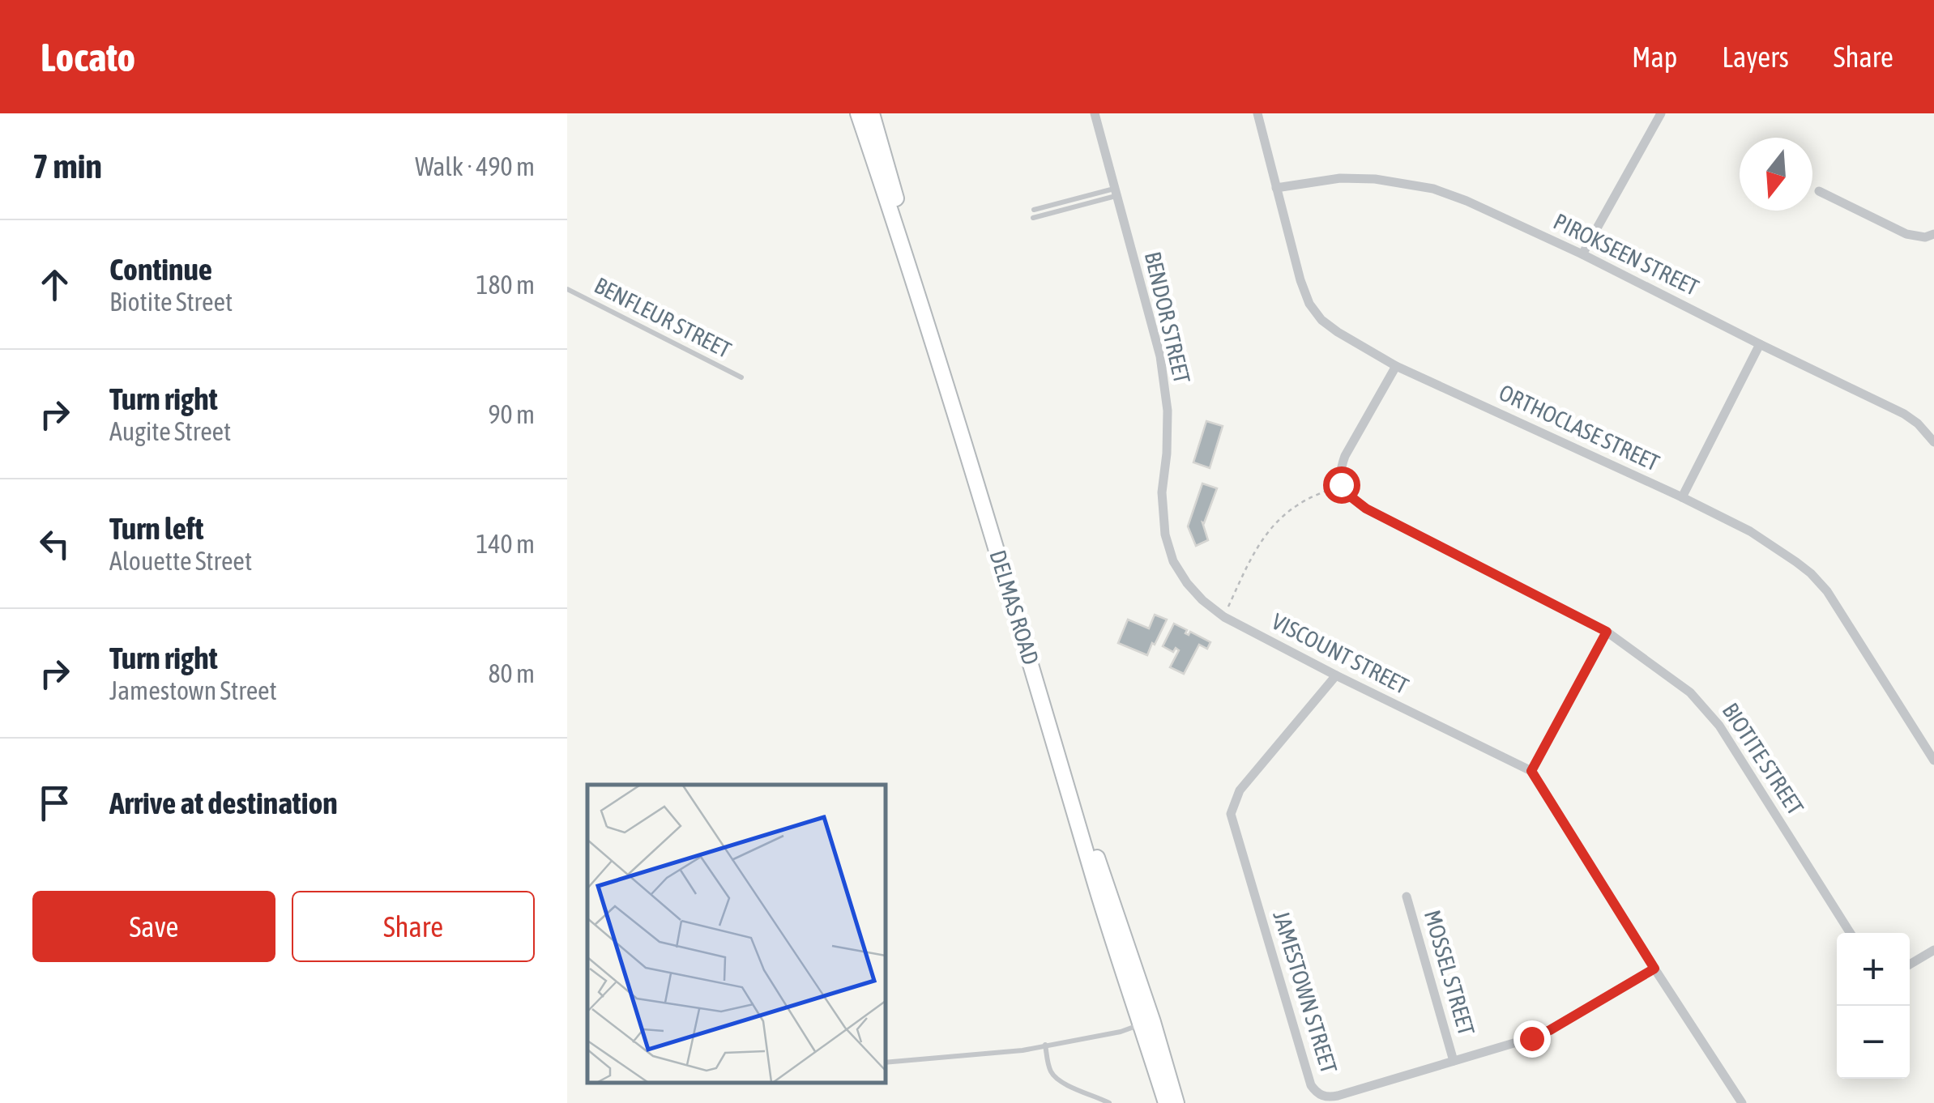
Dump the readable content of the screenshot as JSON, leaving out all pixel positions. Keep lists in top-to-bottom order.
{
  "streets": {
    "main road": ["DELMAS ROAD"],
    "street": [
      "PIROKSEEN STREET",
      "BENDOR STREET",
      "ORTHOCLASE STREET",
      "VISCOUNT STREET",
      "BIOTITE STREET",
      "MOSSEL STREET",
      "JAMESTOWN STREET"
    ],
    "lane": ["BENFLEUR STREET"]
  },
  "crossings": [
    ["PIROKSEEN STREET", "ORTHOCLASE STREET"],
    ["BENDOR STREET", "VISCOUNT STREET"],
    ["VISCOUNT STREET", "JAMESTOWN STREET"],
    ["MOSSEL STREET", "JAMESTOWN STREET"]
  ],
  "north": "bottom",
  "page": {
    "header": "Locato",
    "nav": ["Map", "Layers", "Share"],
    "heading": ["7 min", "Walk · 490 m"],
    "list": [
      ["Continue", "Biotite Street", "180 m"],
      ["Turn right", "Augite Street", "90 m"],
      ["Turn left", "Alouette Street", "140 m"],
      ["Turn right", "Jamestown Street", "80 m"],
      "Arrive at destination"
    ],
    "buttons": ["Save", "Share"],
    "map_buttons": ["+", "−"]
  }
}
